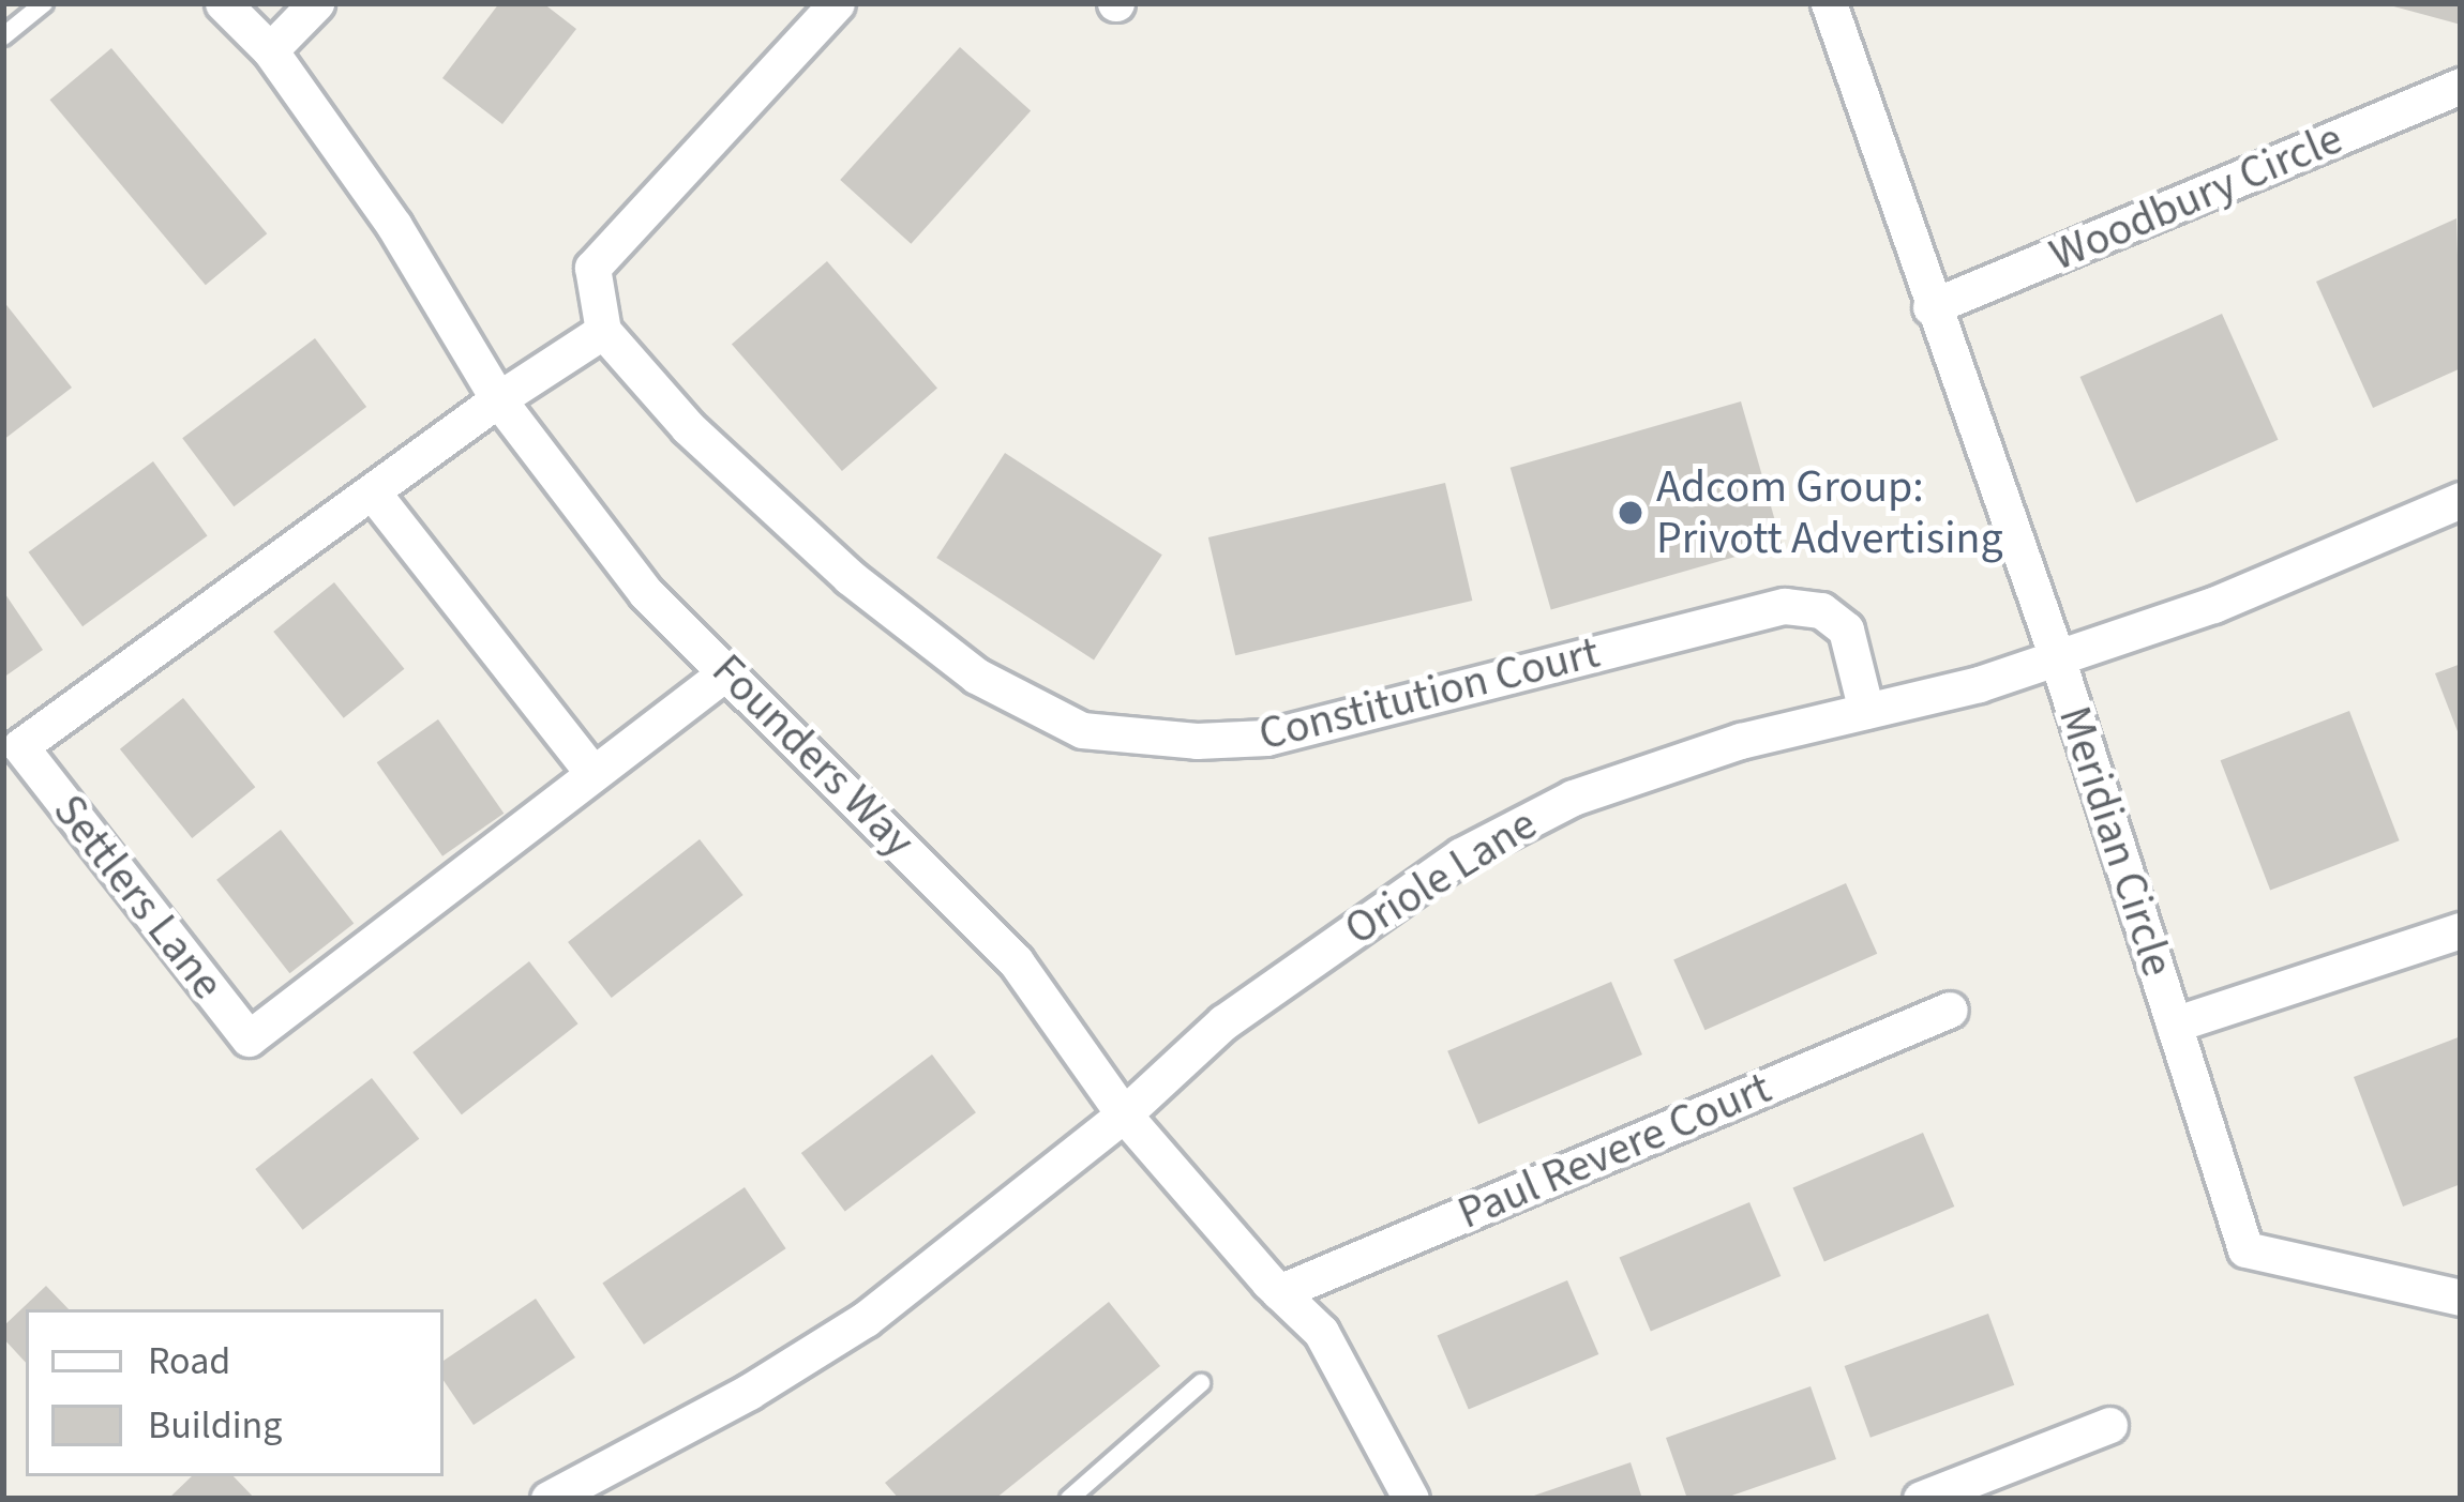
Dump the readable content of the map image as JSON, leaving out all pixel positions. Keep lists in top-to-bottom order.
{
  "streets": {
    "street": [
      "Woodbury Circle",
      "Constitution Court",
      "Founders Way",
      "Meridian Circle",
      "Oriole Lane",
      "Settlers Lane",
      "Paul Revere Court"
    ]
  },
  "crossings": [
    ["Constitution Court", "Oriole Lane"],
    ["Constitution Court", "Settlers Lane"],
    ["Founders Way", "Oriole Lane"],
    ["Founders Way", "Settlers Lane"],
    ["Founders Way", "Paul Revere Court"],
    ["Meridian Circle", "Oriole Lane"]
  ],
  "places": ["Adcom Group: Privott Advertising"],
  "legend": ["Road", "Building"]
}
